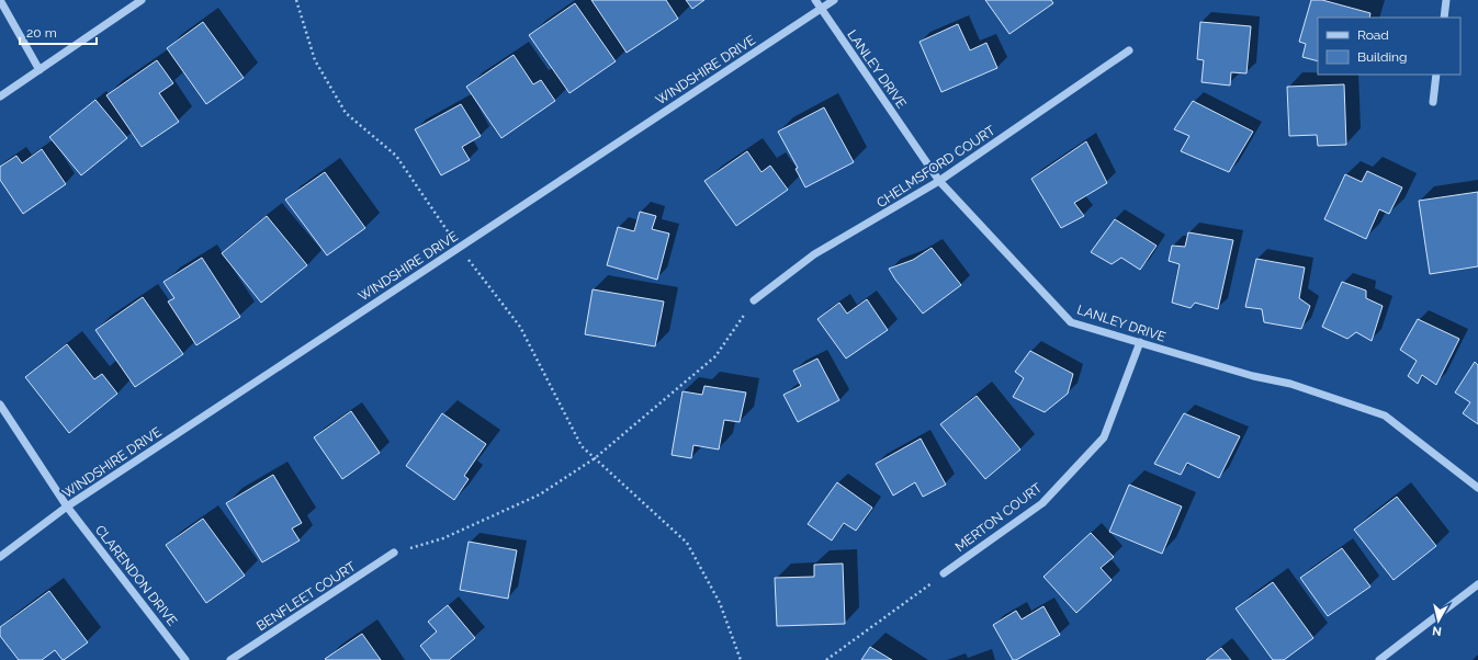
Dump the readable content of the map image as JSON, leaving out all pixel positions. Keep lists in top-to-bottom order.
{
  "streets": {
    "street": [
      "LANLEY DRIVE",
      "WINDSHIRE DRIVE",
      "CHELMSFORD COURT",
      "MERTON COURT",
      "CLARENDON DRIVE",
      "BENFLEET COURT"
    ]
  },
  "crossings": [
    ["LANLEY DRIVE", "WINDSHIRE DRIVE"],
    ["LANLEY DRIVE", "CHELMSFORD COURT"],
    ["LANLEY DRIVE", "MERTON COURT"],
    ["WINDSHIRE DRIVE", "CLARENDON DRIVE"]
  ],
  "legend": ["Road", "Building"],
  "scale_bar": "20 m",
  "north": "bottom"
}
